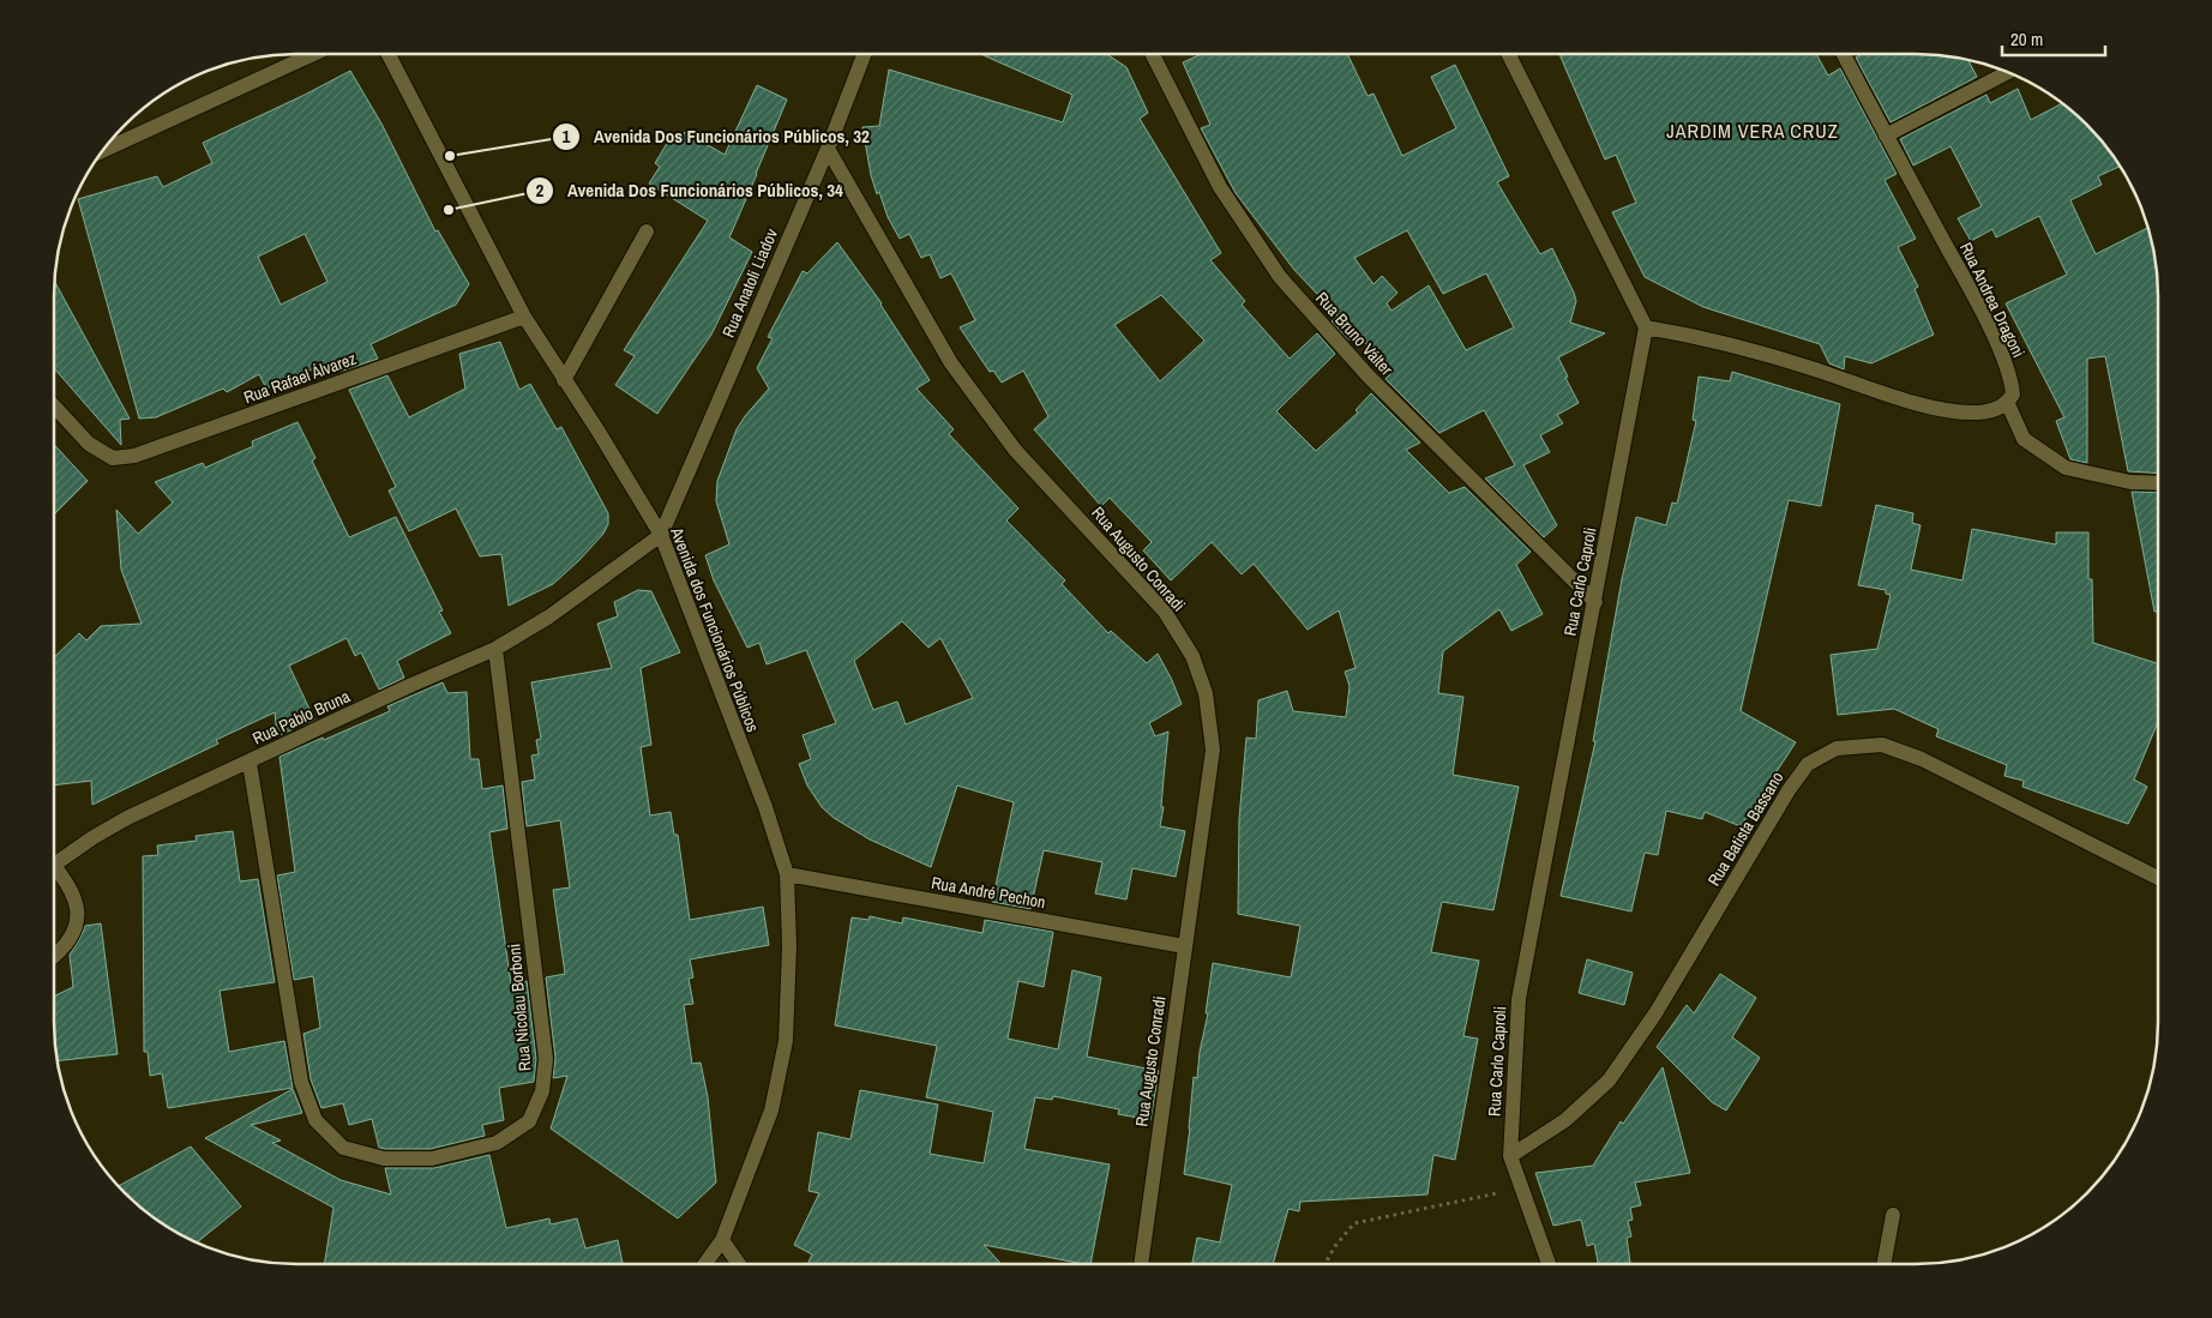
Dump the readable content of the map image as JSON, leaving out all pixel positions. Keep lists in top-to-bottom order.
{
  "streets": {
    "street": [
      "Rua Anatoli Liadov",
      "Rua Andrea Dragoni",
      "Rua Bruno Válter",
      "Rua Rafael Álvarez",
      "Rua Augusto Conradi",
      "Rua Carlo Caproli",
      "Avenida dos Funcionários Públicos",
      "Rua Pablo Bruna",
      "Rua Batista Bassano",
      "Rua André Pechon",
      "Rua Nicolau Borboni"
    ]
  },
  "crossings": [
    ["Rua Anatoli Liadov", "Rua Augusto Conradi"],
    ["Rua Anatoli Liadov", "Avenida dos Funcionários Públicos"],
    ["Rua Anatoli Liadov", "Rua Pablo Bruna"],
    ["Rua Bruno Válter", "Rua Carlo Caproli"],
    ["Rua Rafael Álvarez", "Avenida dos Funcionários Públicos"],
    ["Rua Augusto Conradi", "Rua André Pechon"],
    ["Rua Carlo Caproli", "Rua Batista Bassano"],
    ["Avenida dos Funcionários Públicos", "Rua Pablo Bruna"],
    ["Avenida dos Funcionários Públicos", "Rua André Pechon"],
    ["Rua Pablo Bruna", "Rua Nicolau Borboni"]
  ],
  "districts": ["JARDIM VERA CRUZ"],
  "places": ["Avenida Dos Funcionários Públicos, 32", "Avenida Dos Funcionários Públicos, 34"],
  "scale_bar": "20 m"
}
